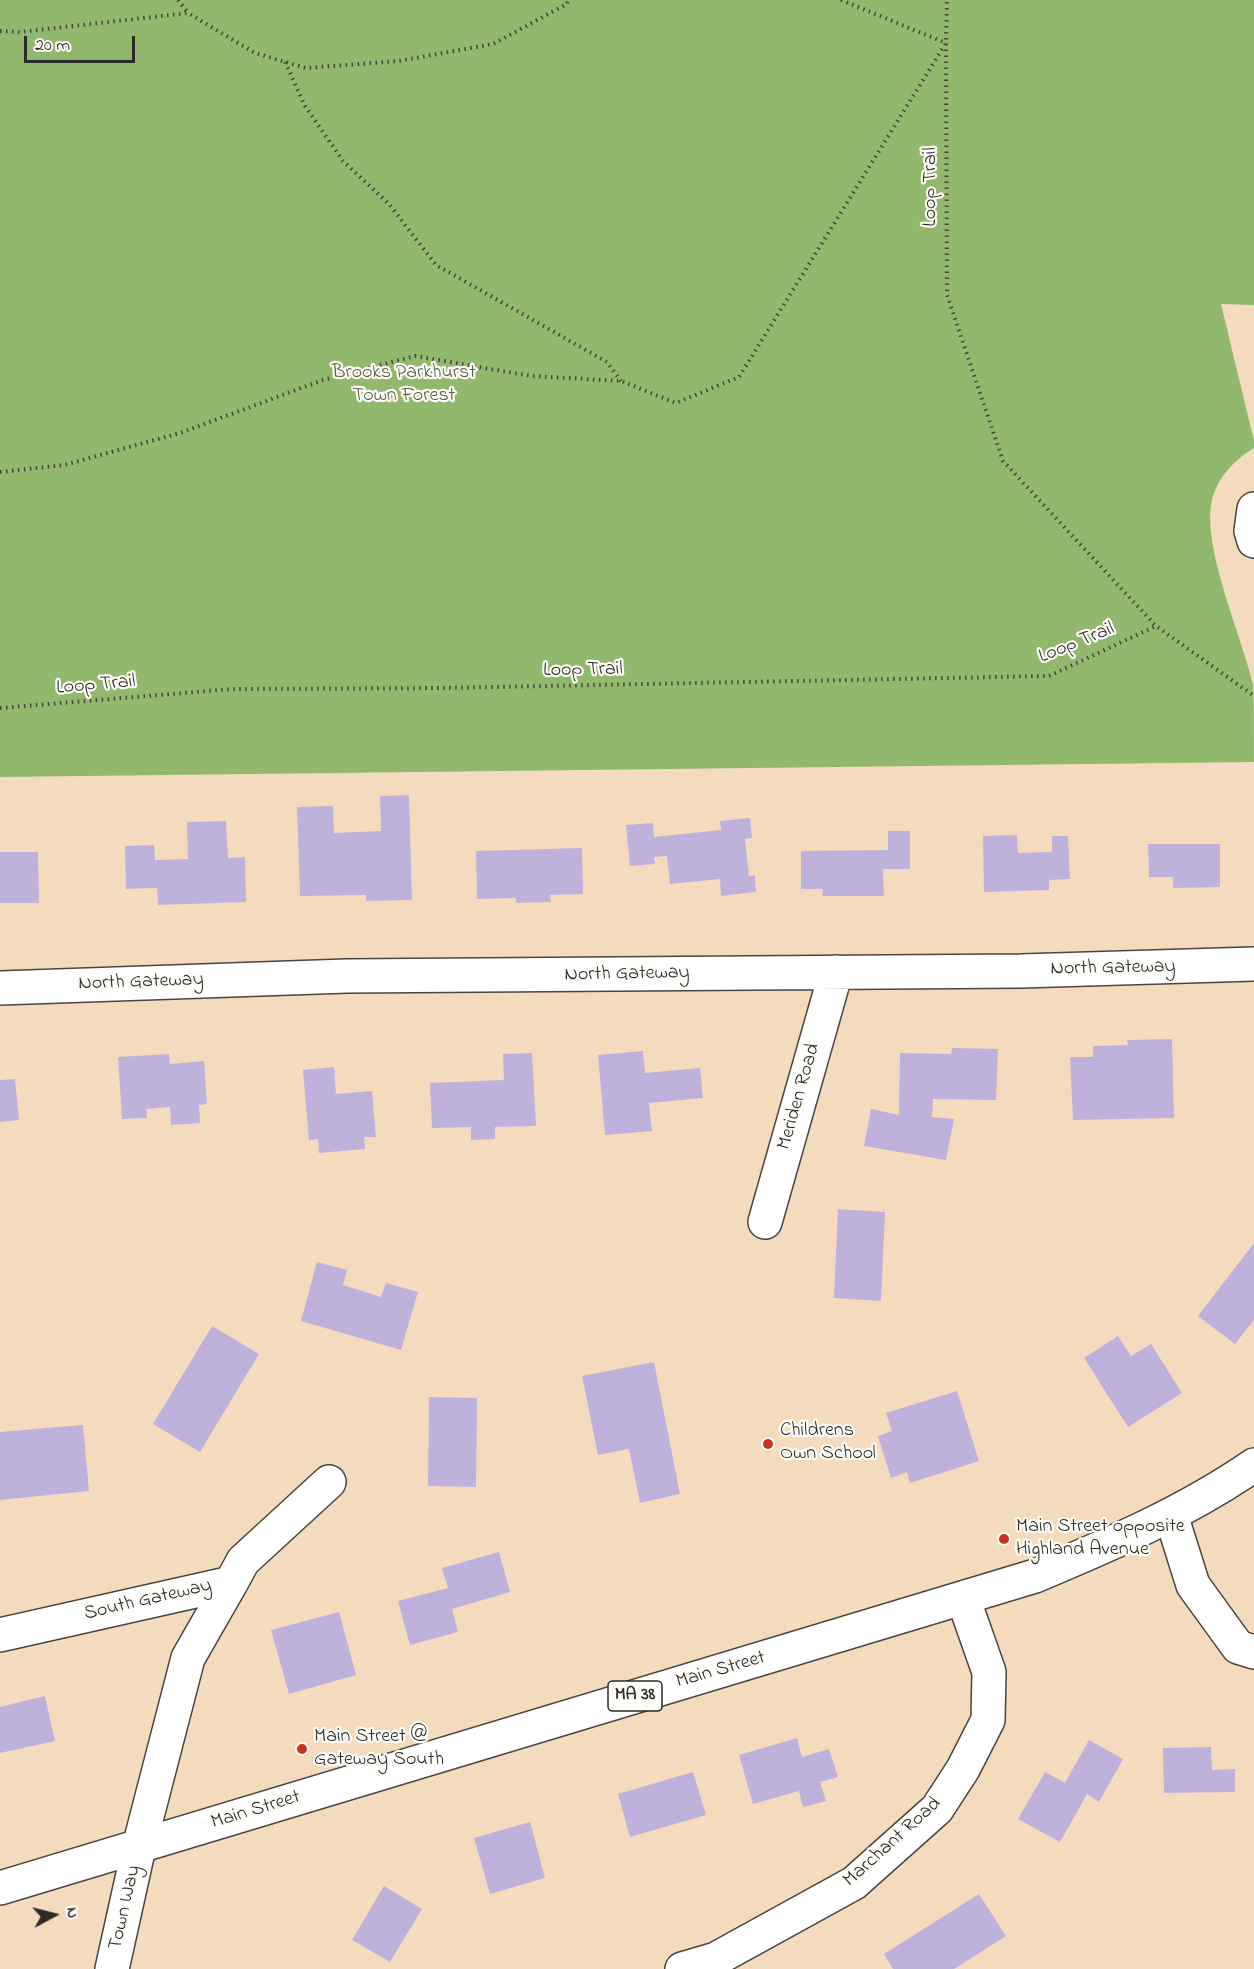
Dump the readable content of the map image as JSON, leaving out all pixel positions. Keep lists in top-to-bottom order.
{
  "streets": {
    "street": [
      "North Gateway",
      "Meriden Road",
      "South Gateway",
      "Main Street",
      "MA 38",
      "Marchant Road",
      "Town Way"
    ],
    "path": ["Loop Trail"]
  },
  "crossings": [
    ["North Gateway", "Meriden Road"],
    ["South Gateway", "Main Street"],
    ["South Gateway", "Town Way"],
    ["Main Street", "Marchant Road"],
    ["Main Street", "Town Way"]
  ],
  "parks": ["Brooks Parkhurst Town Forest"],
  "places": ["Childrens Own School", "Main Street opposite Highland Avenue", "Main Street @ Gateway South"],
  "scale_bar": "20 m",
  "north": "right"
}
